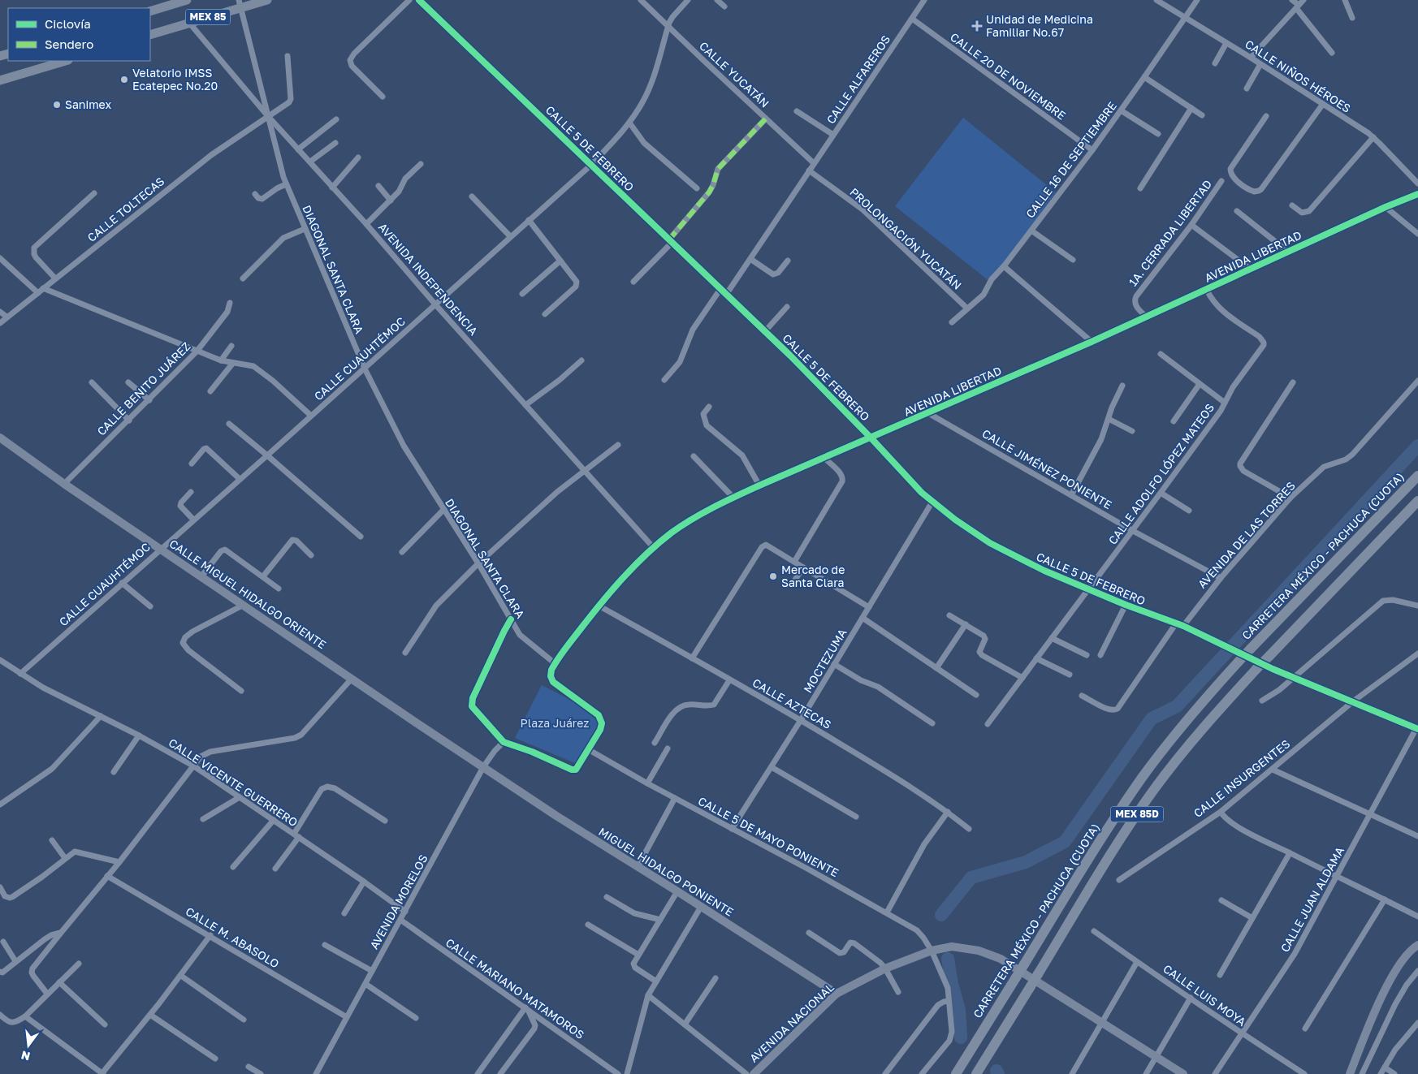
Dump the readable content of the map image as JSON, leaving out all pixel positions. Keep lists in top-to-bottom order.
{
  "streets": {
    "highway": ["CARRETERA MÉXICO - PACHUCA (CUOTA)", "MEX 85D"],
    "main road": ["MEX 85"],
    "street": [
      "CALLE YUCATÁN",
      "CALLE 20 DE NOVIEMBRE",
      "CALLE NIÑOS HÉROES",
      "CALLE ALFAREROS",
      "CALLE 5 DE FEBRERO",
      "CALLE 16 DE SEPTIEMBRE",
      "CALLE TOLTECAS",
      "1A. CERRADA LIBERTAD",
      "PROLONGACIÓN YUCATÁN",
      "AVENIDA LIBERTAD",
      "DIAGONAL SANTA CLARA",
      "AVENIDA INDEPENDENCIA",
      "CALLE CUAUHTÉMOC",
      "CALLE BENITO JUÁREZ",
      "CALLE JIMÉNEZ PONIENTE",
      "CALLE ADOLFO LÓPEZ MATEOS",
      "AVENIDA DE LAS TORRES",
      "CALLE MIGUEL HIDALGO ORIENTE",
      "MOCTEZUMA",
      "CALLE AZTECAS",
      "CALLE INSURGENTES",
      "CALLE VICENTE GUERRERO",
      "CALLE 5 DE MAYO PONIENTE",
      "MIGUEL HIDALGO PONIENTE",
      "CALLE JUAN ALDAMA",
      "AVENIDA MORELOS",
      "CALLE M. ABASOLO",
      "CALLE MARIANO MATAMOROS",
      "CALLE LUIS MOYA",
      "AVENIDA NACIONAL"
    ]
  },
  "crossings": [
    ["MEX 85", "DIAGONAL SANTA CLARA"],
    ["MEX 85", "AVENIDA INDEPENDENCIA"],
    ["CALLE YUCATÁN", "CALLE ALFAREROS"],
    ["CALLE YUCATÁN", "CALLE CUAUHTÉMOC"],
    ["CALLE 20 DE NOVIEMBRE", "CALLE ALFAREROS"],
    ["CALLE 20 DE NOVIEMBRE", "CALLE 16 DE SEPTIEMBRE"],
    ["CALLE NIÑOS HÉROES", "CALLE 16 DE SEPTIEMBRE"],
    ["CALLE ALFAREROS", "CALLE 5 DE FEBRERO"],
    ["CALLE ALFAREROS", "PROLONGACIÓN YUCATÁN"],
    ["CALLE 5 DE FEBRERO", "AVENIDA LIBERTAD"],
    ["CALLE 5 DE FEBRERO", "CALLE CUAUHTÉMOC"],
    ["CALLE 5 DE FEBRERO", "CALLE ADOLFO LÓPEZ MATEOS"],
    ["CALLE 5 DE FEBRERO", "AVENIDA DE LAS TORRES"],
    ["CALLE 5 DE FEBRERO", "MOCTEZUMA"],
    ["CALLE 5 DE FEBRERO", "CALLE INSURGENTES"],
    ["CALLE 5 DE FEBRERO", "CALLE JUAN ALDAMA"],
    ["CALLE 16 DE SEPTIEMBRE", "PROLONGACIÓN YUCATÁN"],
    ["CALLE TOLTECAS", "DIAGONAL SANTA CLARA"],
    ["CALLE TOLTECAS", "AVENIDA INDEPENDENCIA"],
    ["1A. CERRADA LIBERTAD", "AVENIDA LIBERTAD"],
    ["AVENIDA LIBERTAD", "DIAGONAL SANTA CLARA"],
    ["AVENIDA LIBERTAD", "AVENIDA INDEPENDENCIA"],
    ["AVENIDA LIBERTAD", "CALLE JIMÉNEZ PONIENTE"],
    ["AVENIDA LIBERTAD", "CALLE ADOLFO LÓPEZ MATEOS"],
    ["AVENIDA LIBERTAD", "CALLE AZTECAS"],
    ["AVENIDA LIBERTAD", "CALLE 5 DE MAYO PONIENTE"],
    ["DIAGONAL SANTA CLARA", "AVENIDA INDEPENDENCIA"],
    ["DIAGONAL SANTA CLARA", "CALLE CUAUHTÉMOC"],
    ["AVENIDA INDEPENDENCIA", "CALLE CUAUHTÉMOC"],
    ["CALLE CUAUHTÉMOC", "CALLE MIGUEL HIDALGO ORIENTE"],
    ["CALLE CUAUHTÉMOC", "CALLE VICENTE GUERRERO"],
    ["CALLE BENITO JUÁREZ", "CALLE MIGUEL HIDALGO ORIENTE"],
    ["CALLE JIMÉNEZ PONIENTE", "CALLE ADOLFO LÓPEZ MATEOS"],
    ["CALLE JIMÉNEZ PONIENTE", "AVENIDA DE LAS TORRES"],
    ["CALLE MIGUEL HIDALGO ORIENTE", "MIGUEL HIDALGO PONIENTE"],
    ["CALLE MIGUEL HIDALGO ORIENTE", "AVENIDA MORELOS"],
    ["MOCTEZUMA", "CALLE AZTECAS"],
    ["MOCTEZUMA", "CALLE 5 DE MAYO PONIENTE"],
    ["CALLE VICENTE GUERRERO", "AVENIDA MORELOS"],
    ["CALLE 5 DE MAYO PONIENTE", "AVENIDA NACIONAL"],
    ["MIGUEL HIDALGO PONIENTE", "AVENIDA MORELOS"],
    ["MIGUEL HIDALGO PONIENTE", "AVENIDA NACIONAL"],
    ["CALLE JUAN ALDAMA", "CALLE LUIS MOYA"],
    ["AVENIDA MORELOS", "CALLE M. ABASOLO"],
    ["AVENIDA MORELOS", "CALLE MARIANO MATAMOROS"]
  ],
  "parks": ["Plaza Juárez"],
  "places": {
    "health": ["Unidad de Medicina Familiar No.67"],
    "other": ["Velatorio IMSS Ecatepec No.20", "Sanimex", "Mercado de Santa Clara"]
  },
  "legend": ["Ciclovía", "Sendero"],
  "north": "bottom"
}
